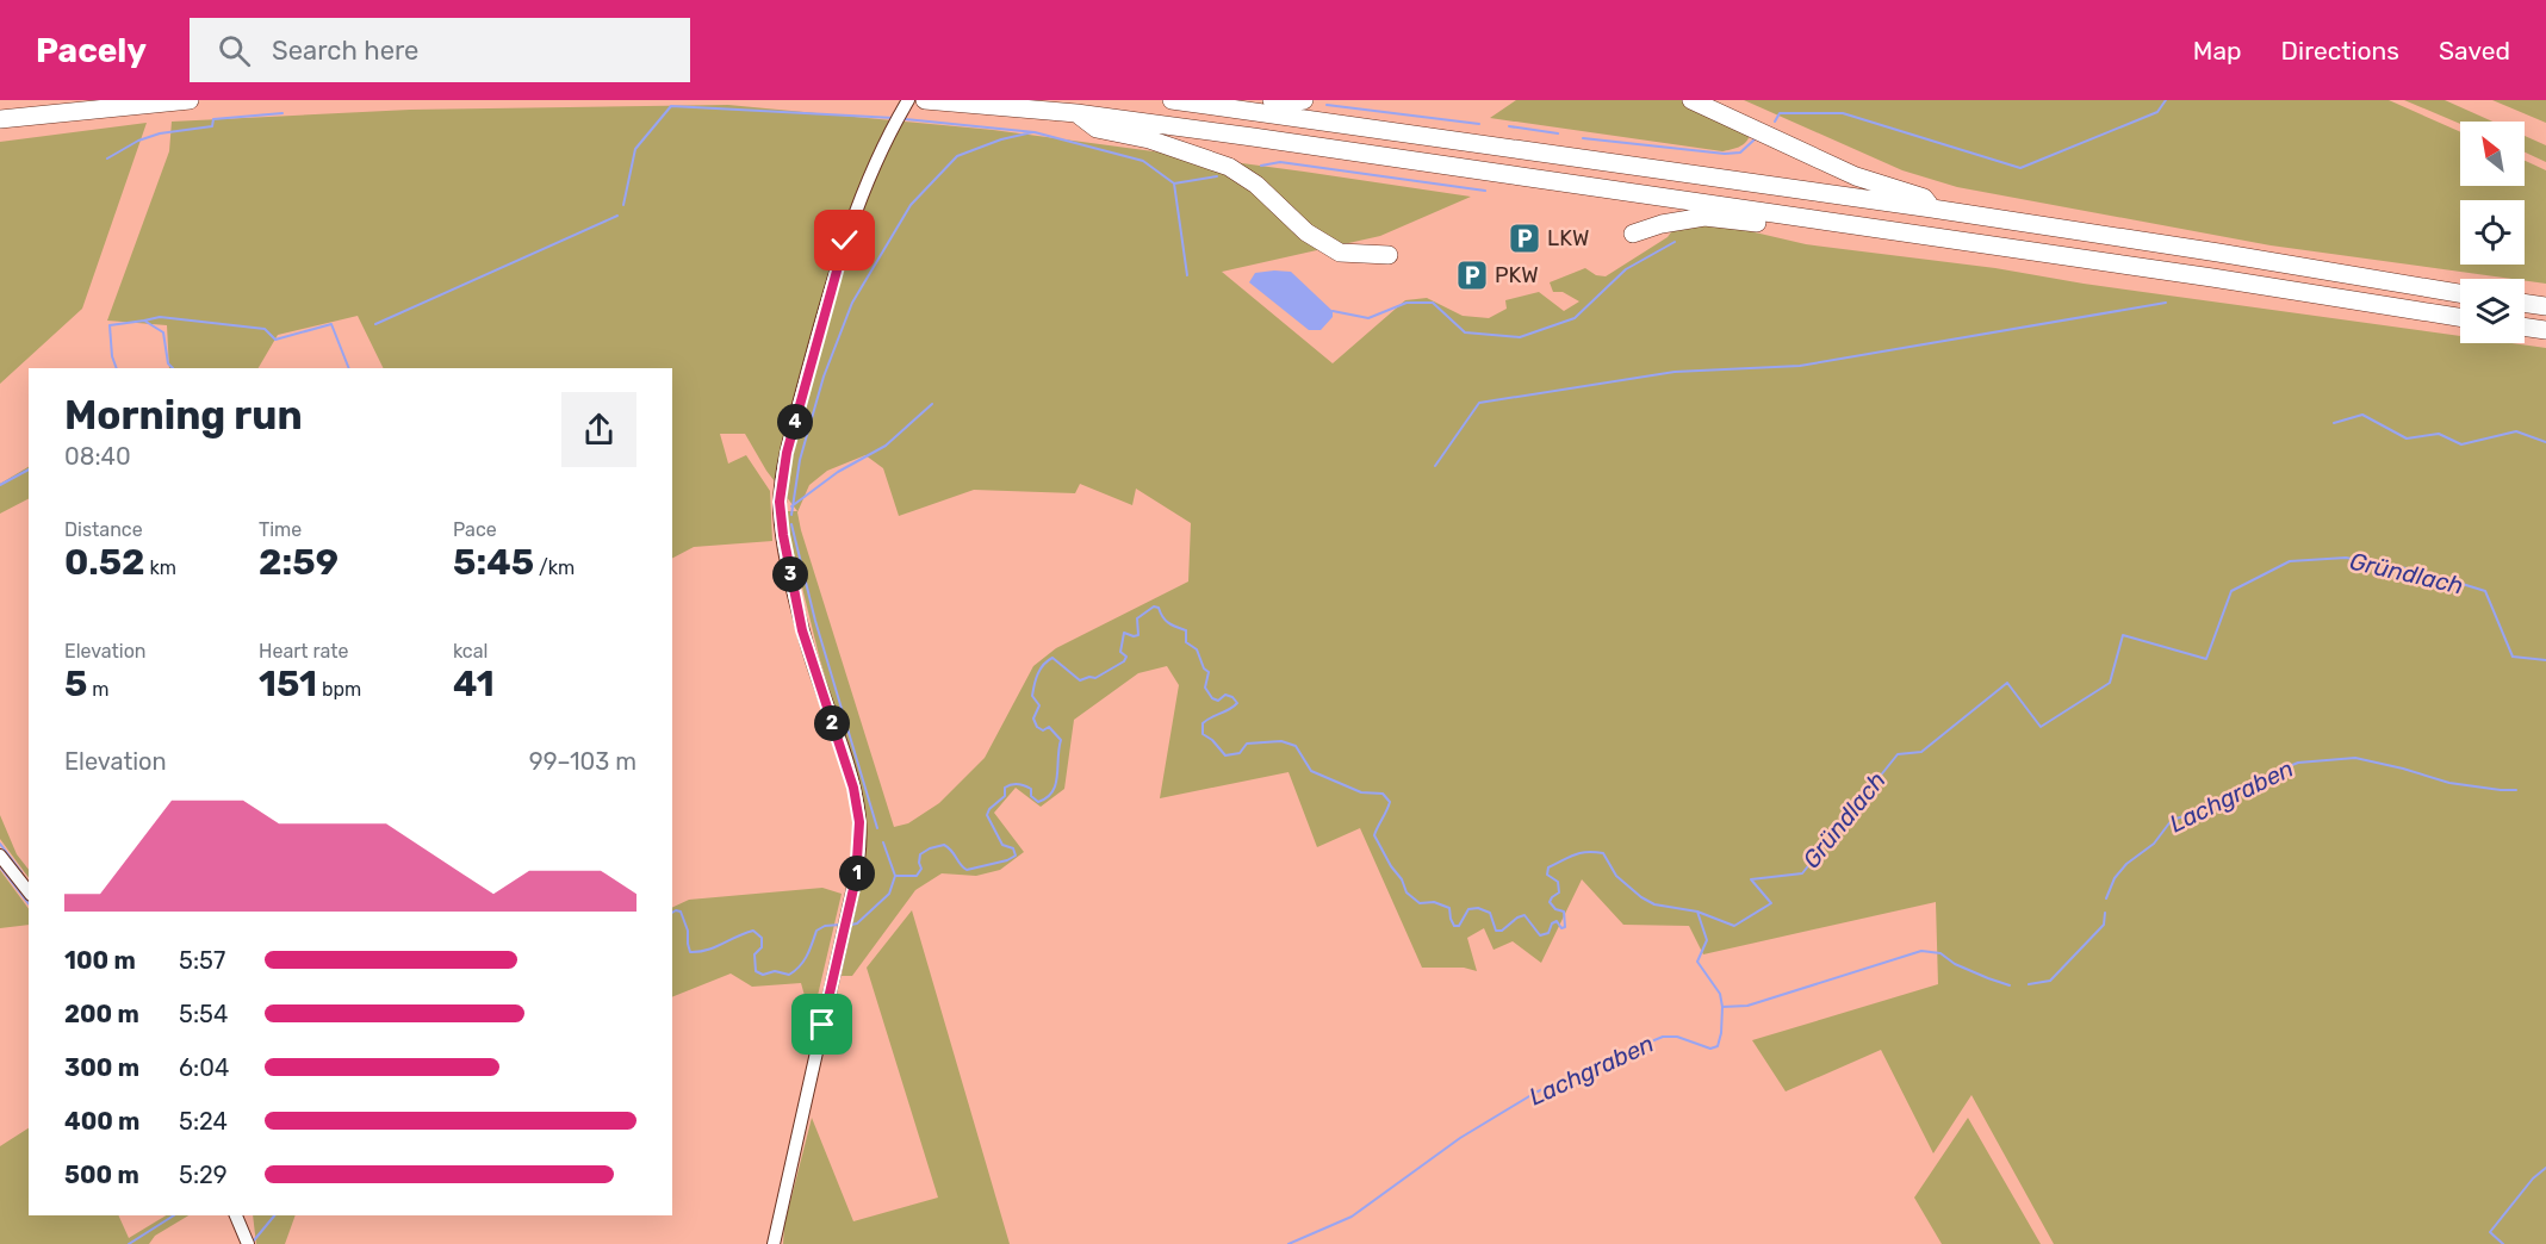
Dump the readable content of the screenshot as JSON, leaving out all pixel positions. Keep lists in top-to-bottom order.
{
  "water": ["Gründlach", "Lachgraben"],
  "places": {
    "parking": ["LKW", "PKW"]
  },
  "north": "top left",
  "page": {
    "header": "Pacely",
    "search": "Search here",
    "nav": ["Map", "Directions", "Saved"],
    "heading": ["Morning run", "08:40"],
    "pins": [
      "4",
      "3",
      "2",
      "1"
    ],
    "stats": [
      ["Distance", "0.52 km"],
      ["Time", "2:59"],
      ["Pace", "5:45 /km"],
      ["Elevation", "5 m"],
      ["Heart rate", "151 bpm"],
      ["kcal", "41"]
    ],
    "chart": ["Elevation", "99–103 m"],
    "list": [
      {
        "name": "100 m",
        "note": "5:57"
      },
      {
        "name": "200 m",
        "note": "5:54"
      },
      {
        "name": "300 m",
        "note": "6:04"
      },
      {
        "name": "400 m",
        "note": "5:24"
      },
      {
        "name": "500 m",
        "note": "5:29"
      }
    ]
  }
}
